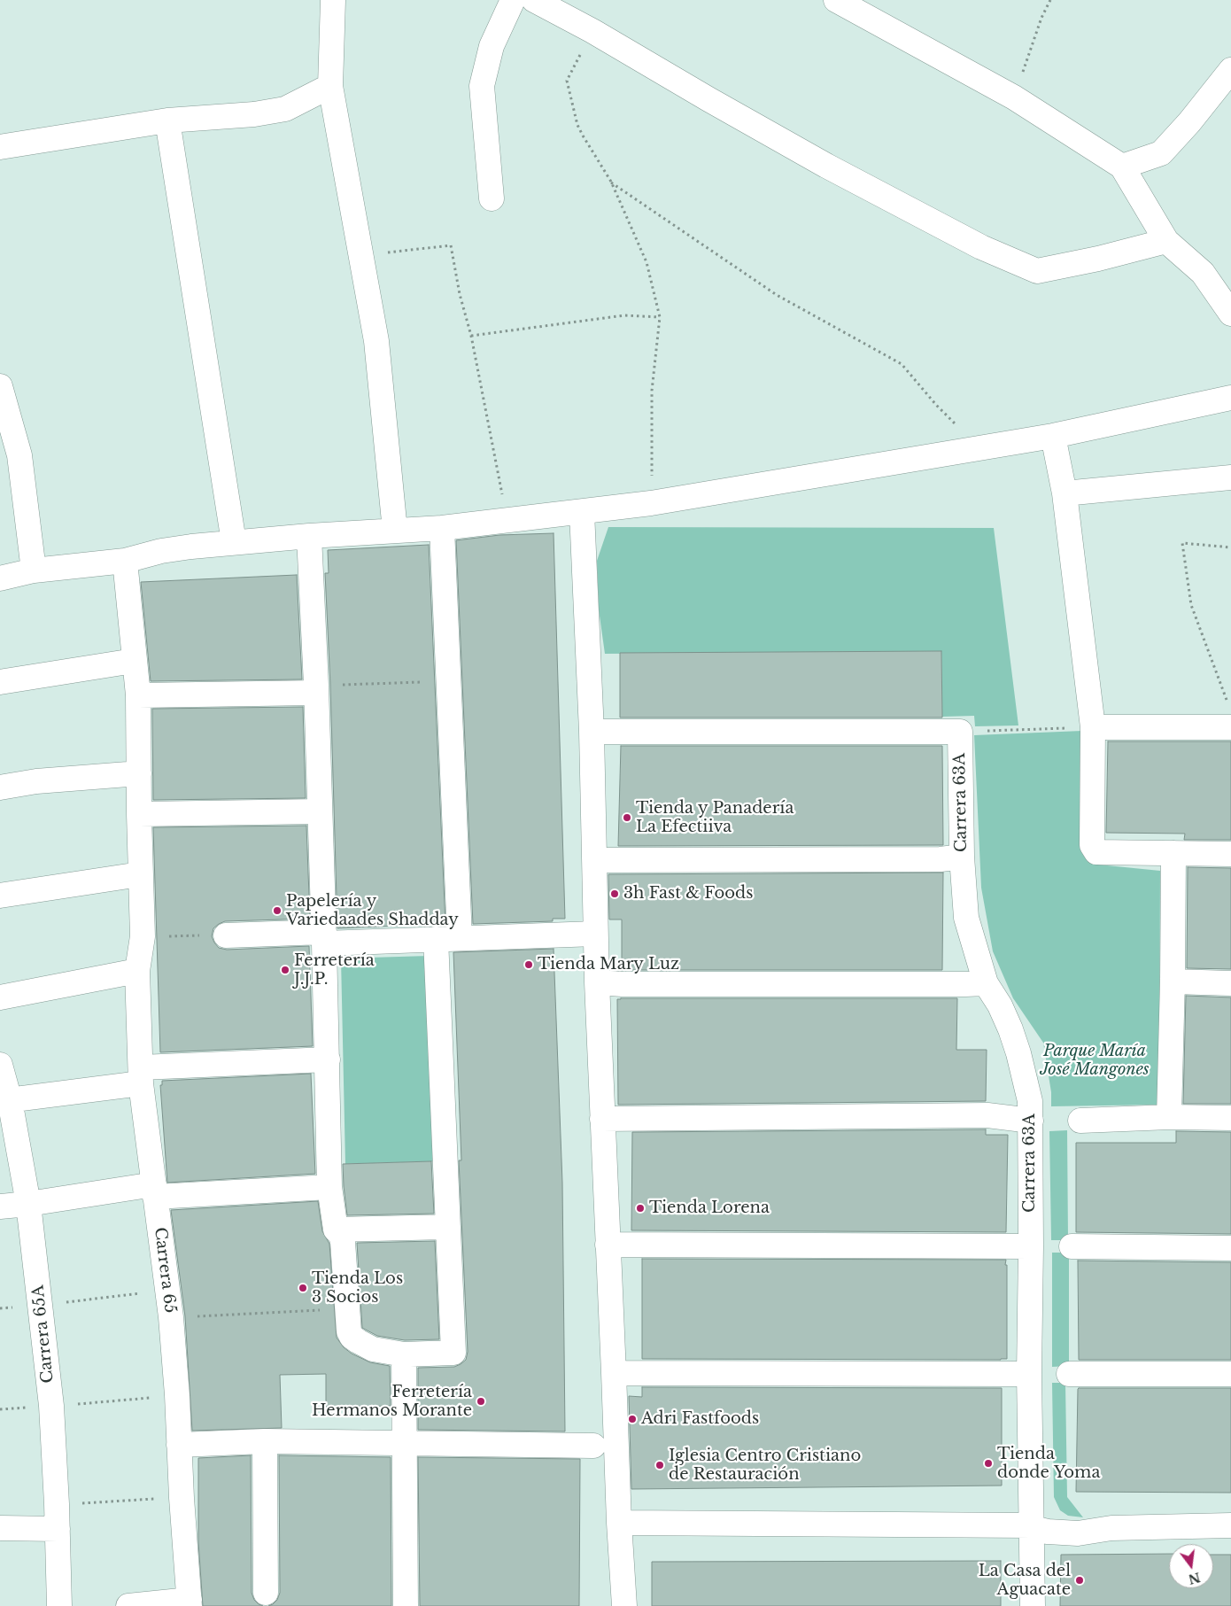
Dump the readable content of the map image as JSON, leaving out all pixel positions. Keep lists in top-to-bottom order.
{
  "streets": {
    "street": ["Carrera 63A", "Carrera 65", "Carrera 65A"]
  },
  "parks": ["Parque María José Mangones"],
  "places": [
    "Tienda y Panadería La Efectiiva",
    "3h Fast & Foods",
    "Papelería y Variedaades Shadday",
    "Tienda Mary Luz",
    "Ferretería J.J.P.",
    "Tienda Lorena",
    "Tienda Los 3 Socios",
    "Ferretería Hermanos Morante",
    "Adri Fastfoods",
    "Tienda donde Yoma",
    "Iglesia Centro Cristiano de Restauración",
    "La Casa del Aguacate"
  ],
  "north": "bottom"
}
